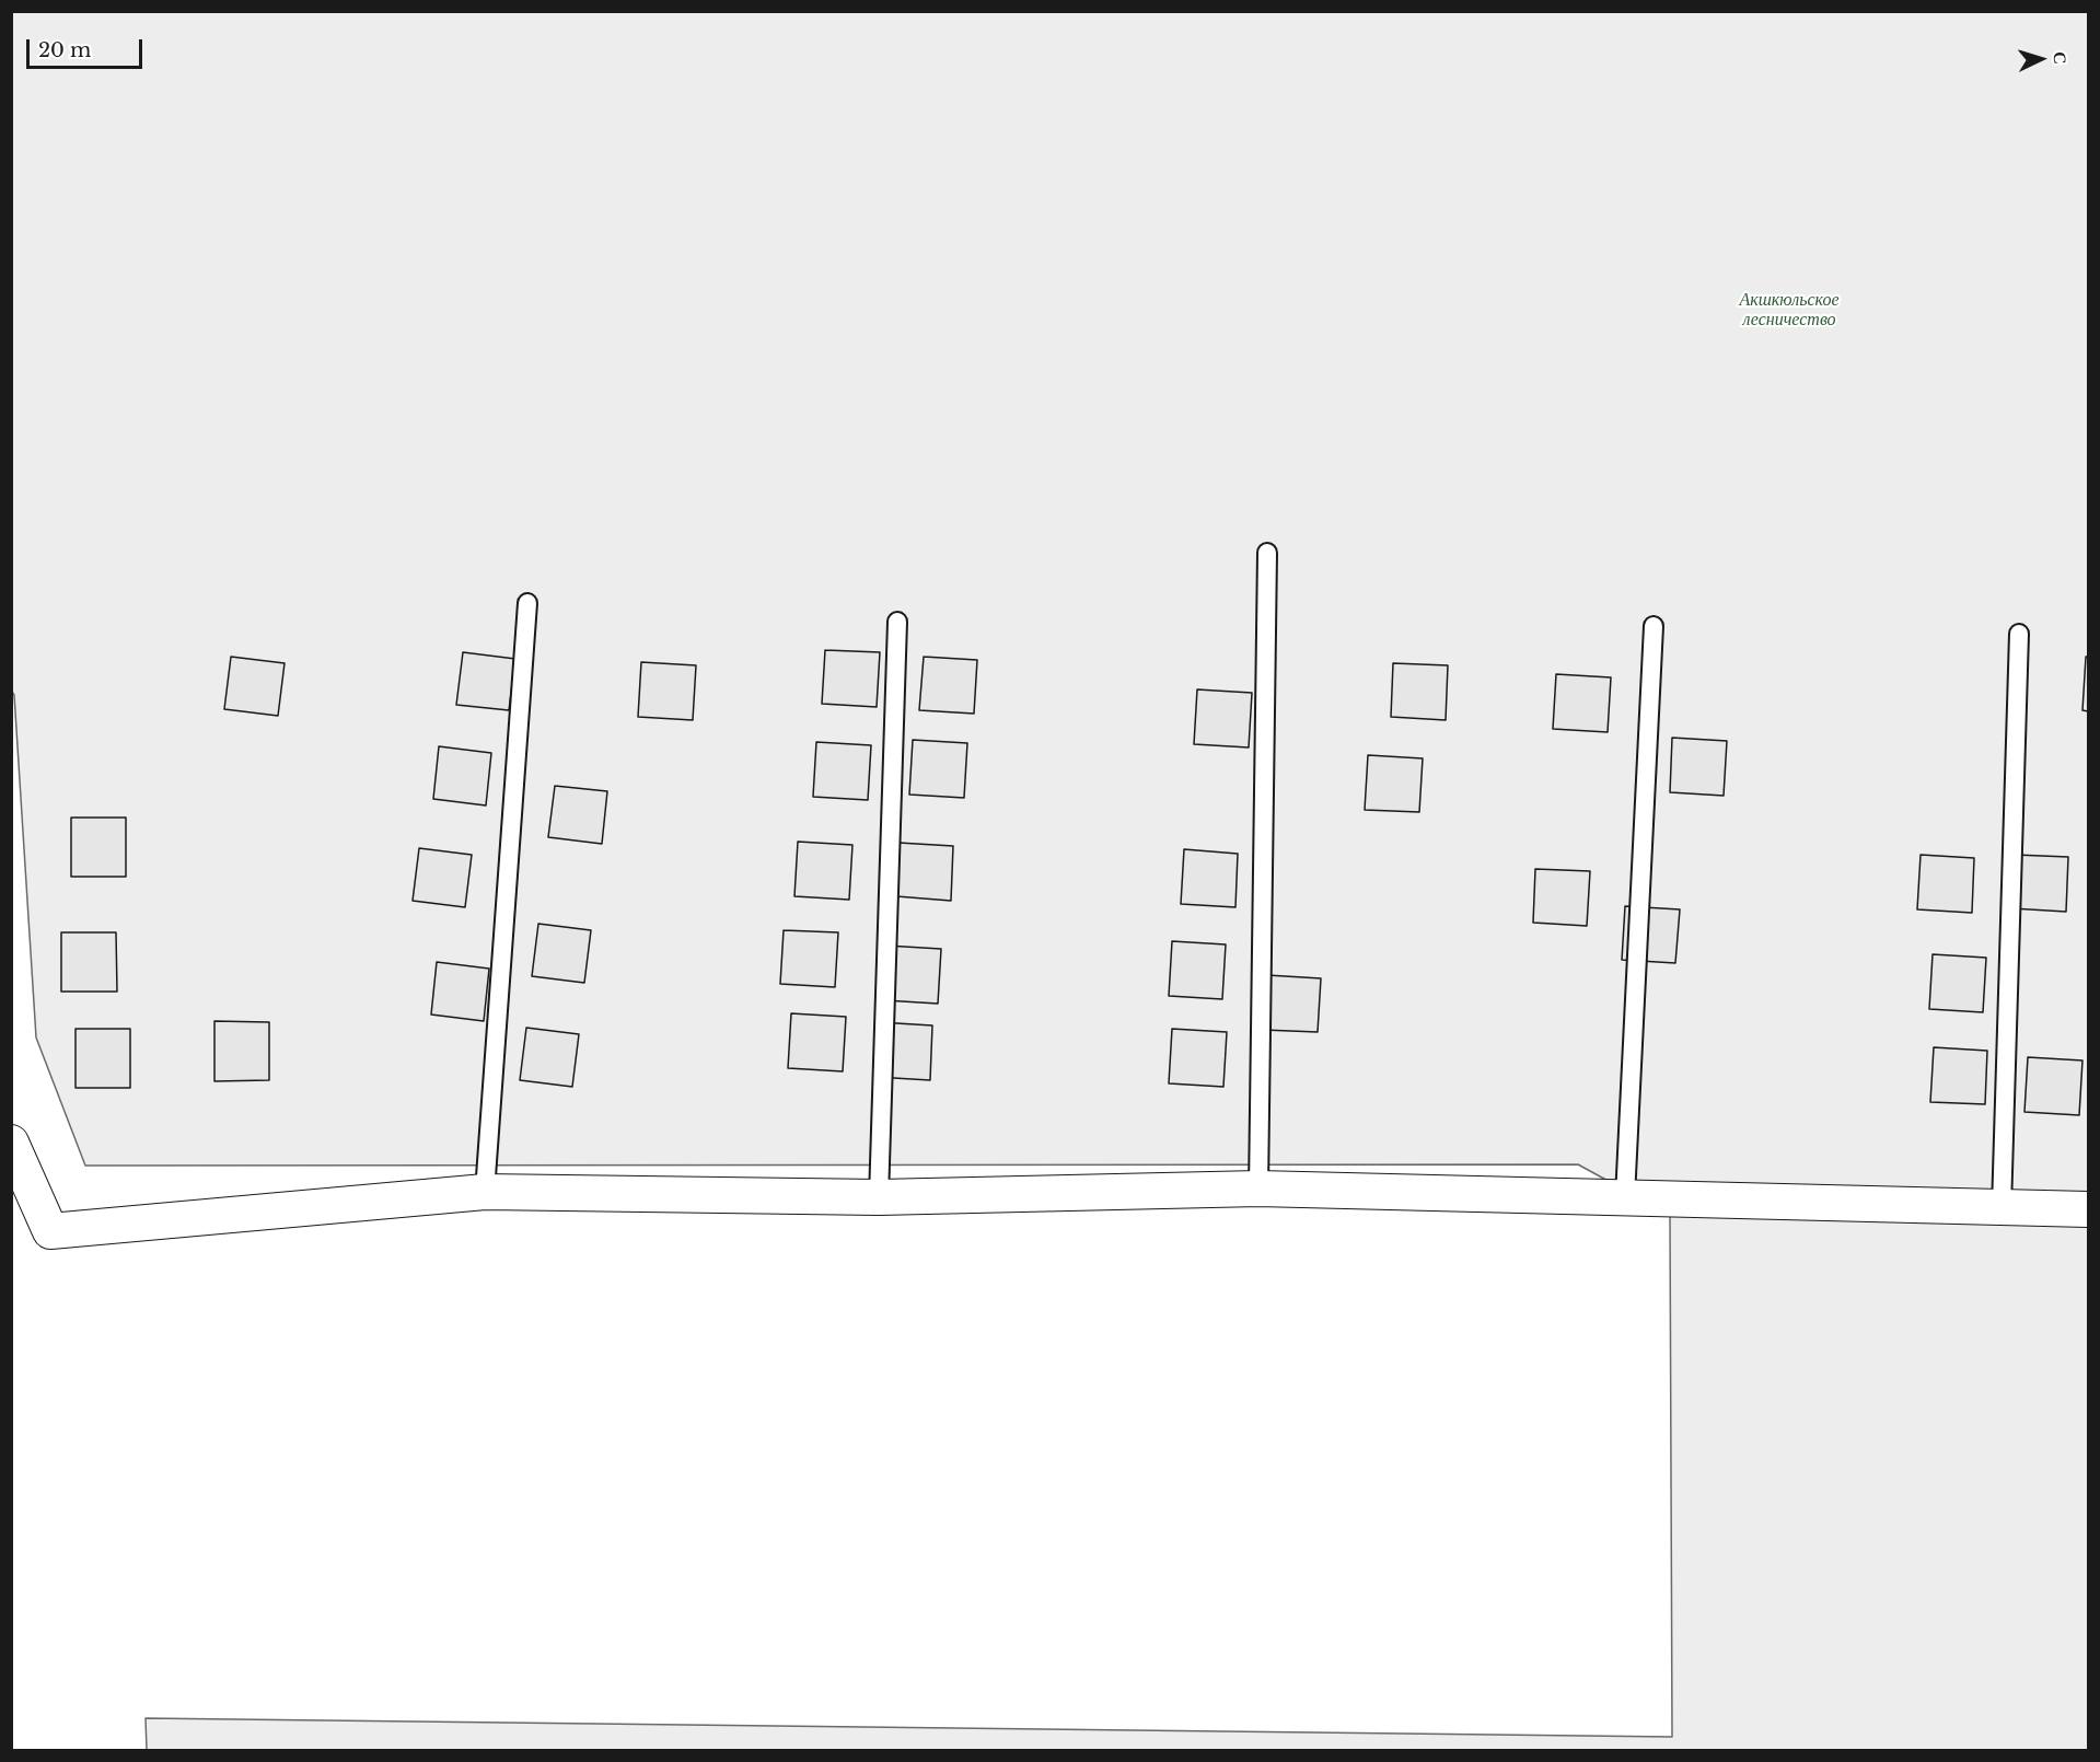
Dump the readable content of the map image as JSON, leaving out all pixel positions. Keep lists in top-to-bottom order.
{
  "parks": ["Акшкюльское лесничество"],
  "scale_bar": "20 m",
  "north": "right"
}
